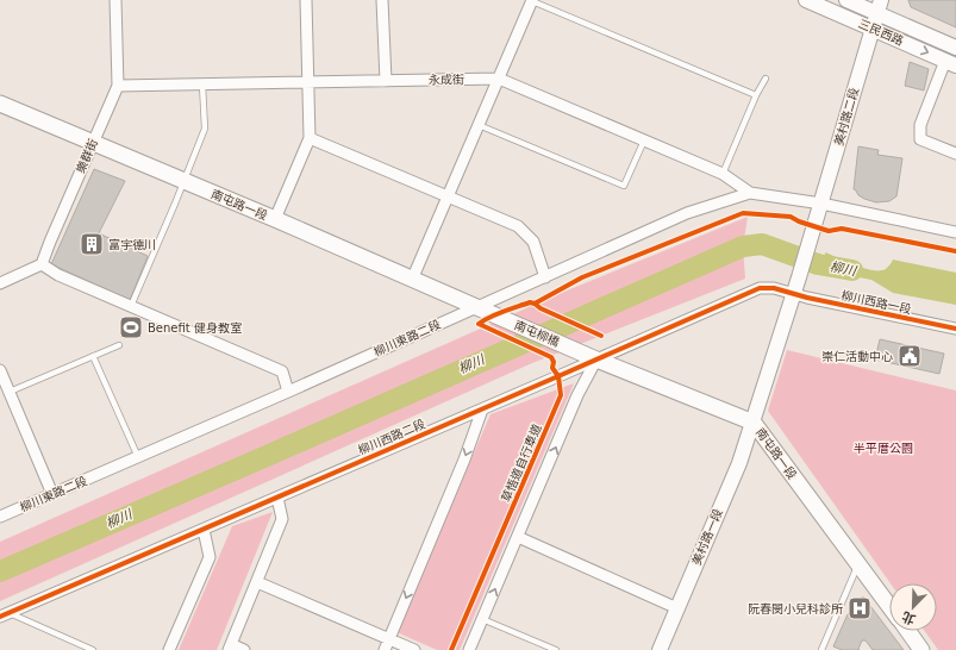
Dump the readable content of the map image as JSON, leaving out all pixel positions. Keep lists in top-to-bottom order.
{
  "streets": {
    "main road": ["南屯路一段", "南屯柳橋"],
    "street": [
      "三民西路",
      "永成街",
      "美村路二段",
      "樂群街",
      "柳川西路一段",
      "柳川東路二段",
      "柳川西路二段",
      "美村路一段"
    ],
    "cycle path": ["草悟道自行車道"]
  },
  "crossings": [
    ["三民西路", "美村路二段"],
    ["永成街", "樂群街"],
    ["永成街", "柳川東路二段"],
    ["美村路二段", "柳川西路一段"],
    ["美村路二段", "柳川東路二段"],
    ["美村路二段", "柳川西路二段"],
    ["樂群街", "南屯路一段"],
    ["南屯路一段", "南屯柳橋"],
    ["南屯路一段", "柳川東路二段"],
    ["南屯路一段", "柳川西路二段"],
    ["南屯路一段", "美村路一段"],
    ["柳川西路一段", "柳川西路二段"],
    ["南屯柳橋", "柳川東路二段"]
  ],
  "water": ["柳川"],
  "parks": ["半平厝公園"],
  "places": {
    "building": ["富宇德川"],
    "sports": ["Benefit 健身教室"],
    "public building": ["崇仁活動中心"],
    "hospital": ["阮春閔小兒科診所"]
  },
  "north": "bottom left"
}
